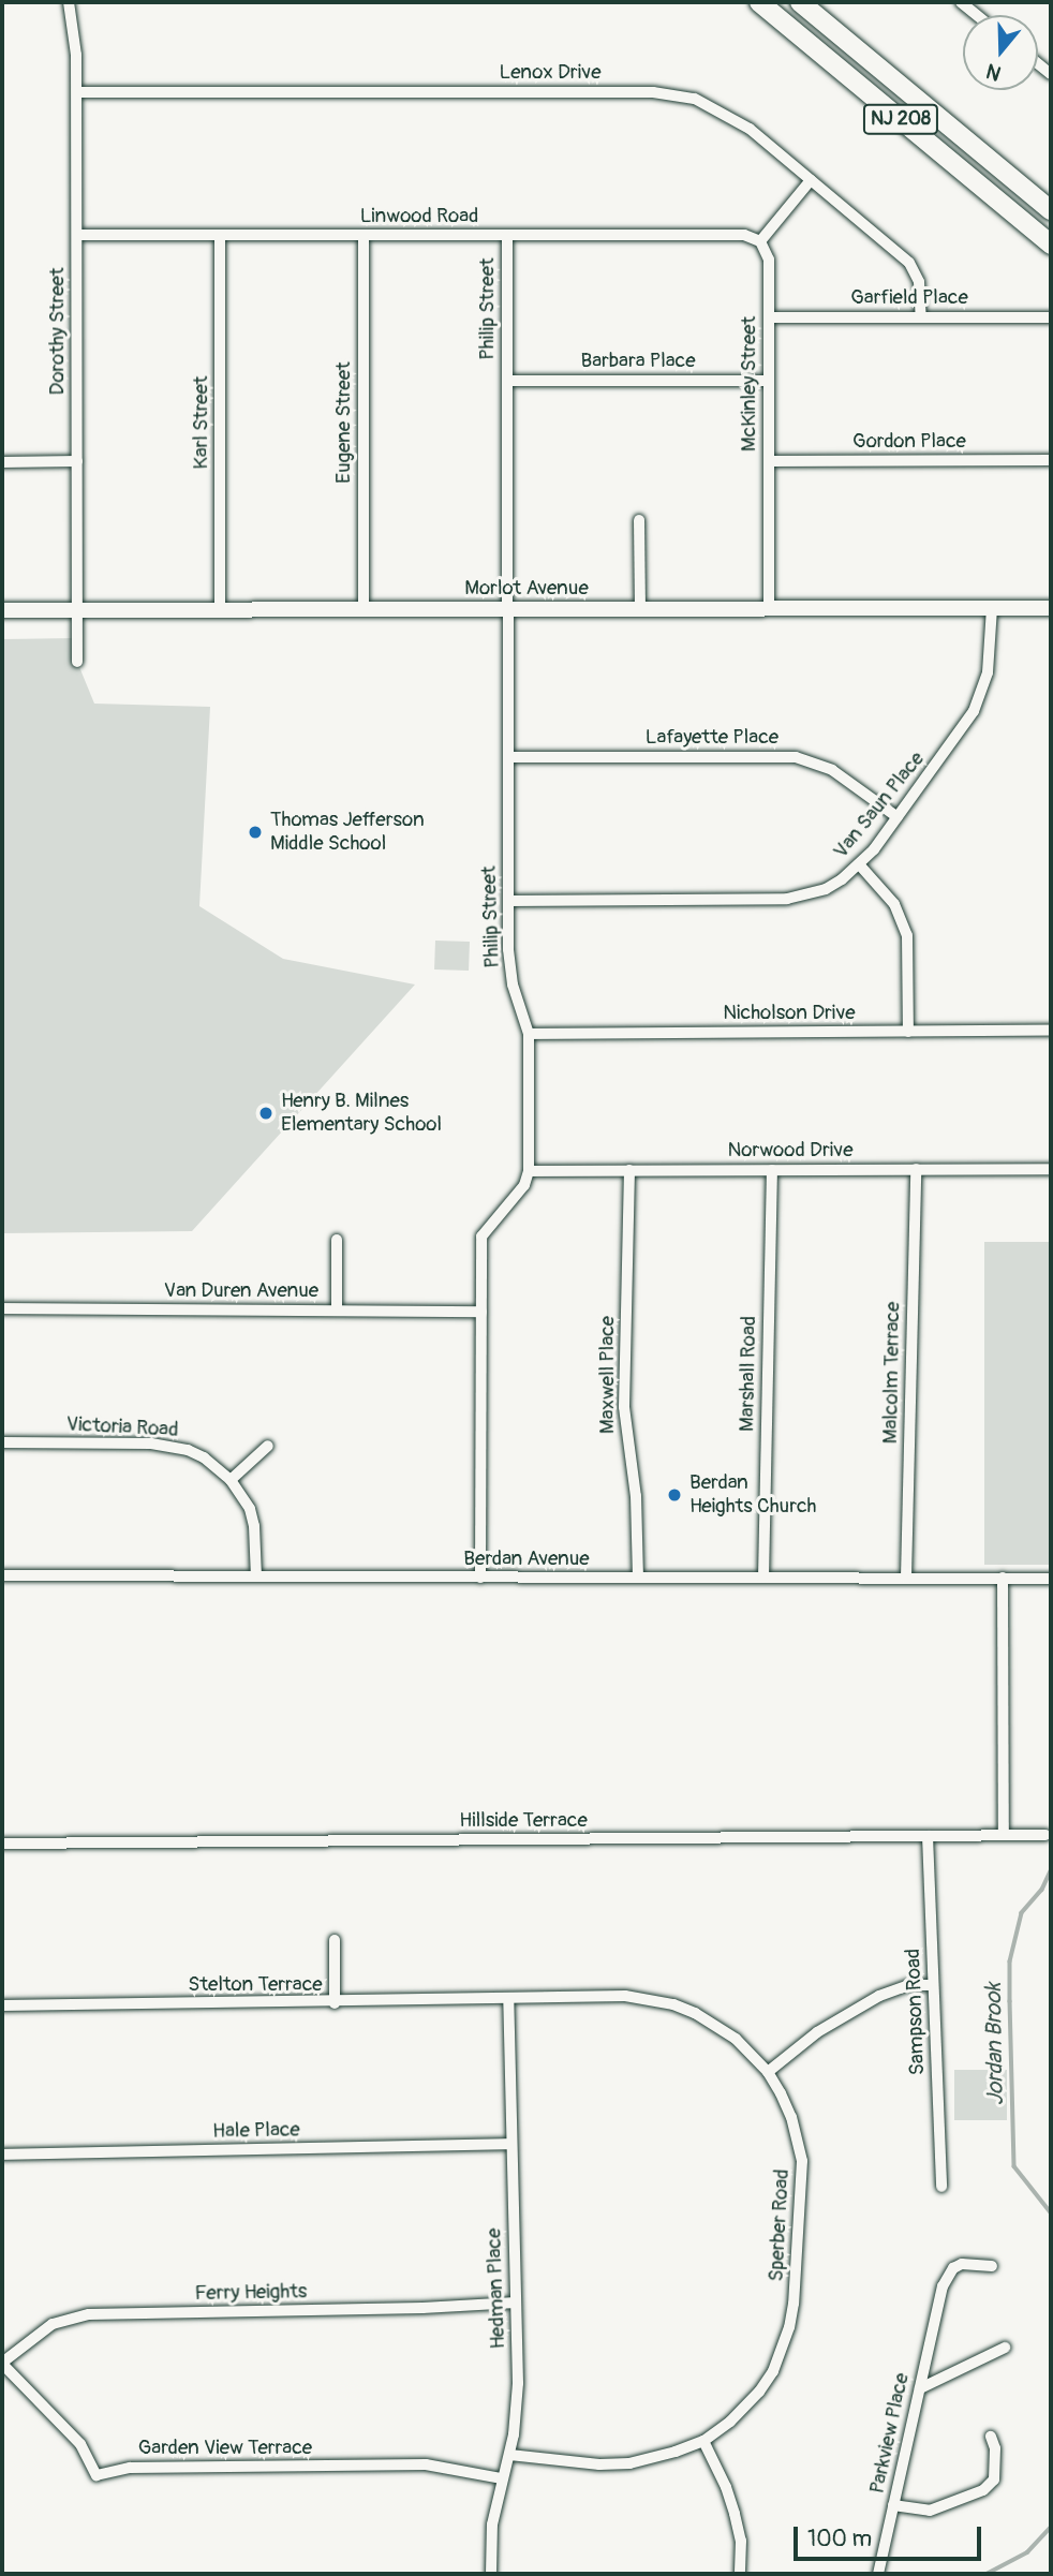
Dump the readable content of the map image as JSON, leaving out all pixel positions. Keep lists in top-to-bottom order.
{
  "streets": {
    "highway": ["NJ 208"],
    "street": [
      "Lenox Drive",
      "Linwood Road",
      "Garfield Place",
      "Philip Street",
      "Dorothy Street",
      "Barbara Place",
      "McKinley Street",
      "Karl Street",
      "Eugene Street",
      "Gordon Place",
      "Morlot Avenue",
      "Lafayette Place",
      "Van Saun Place",
      "Nicholson Drive",
      "Norwood Drive",
      "Van Duren Avenue",
      "Malcolm Terrace",
      "Marshall Road",
      "Maxwell Place",
      "Victoria Road",
      "Berdan Avenue",
      "Hillside Terrace",
      "Stelton Terrace",
      "Sampson Road",
      "Hale Place",
      "Sperber Road",
      "Hedman Place",
      "Ferry Heights",
      "Parkview Place",
      "Garden View Terrace"
    ]
  },
  "crossings": [
    ["Lenox Drive", "Garfield Place"],
    ["Lenox Drive", "Dorothy Street"],
    ["Linwood Road", "Philip Street"],
    ["Linwood Road", "Dorothy Street"],
    ["Linwood Road", "McKinley Street"],
    ["Linwood Road", "Karl Street"],
    ["Linwood Road", "Eugene Street"],
    ["Garfield Place", "McKinley Street"],
    ["Philip Street", "Barbara Place"],
    ["Philip Street", "Morlot Avenue"],
    ["Philip Street", "Lafayette Place"],
    ["Philip Street", "Van Saun Place"],
    ["Philip Street", "Nicholson Drive"],
    ["Philip Street", "Norwood Drive"],
    ["Dorothy Street", "Morlot Avenue"],
    ["Barbara Place", "McKinley Street"],
    ["McKinley Street", "Gordon Place"],
    ["McKinley Street", "Morlot Avenue"],
    ["Karl Street", "Morlot Avenue"],
    ["Eugene Street", "Morlot Avenue"],
    ["Morlot Avenue", "Van Saun Place"],
    ["Lafayette Place", "Van Saun Place"],
    ["Norwood Drive", "Malcolm Terrace"],
    ["Norwood Drive", "Marshall Road"],
    ["Norwood Drive", "Maxwell Place"],
    ["Malcolm Terrace", "Berdan Avenue"],
    ["Marshall Road", "Berdan Avenue"],
    ["Maxwell Place", "Berdan Avenue"],
    ["Victoria Road", "Berdan Avenue"],
    ["Hillside Terrace", "Sampson Road"],
    ["Stelton Terrace", "Sperber Road"],
    ["Stelton Terrace", "Hedman Place"],
    ["Hale Place", "Hedman Place"],
    ["Sperber Road", "Hedman Place"],
    ["Hedman Place", "Ferry Heights"],
    ["Hedman Place", "Garden View Terrace"],
    ["Ferry Heights", "Garden View Terrace"]
  ],
  "water": ["Jordan Brook"],
  "places": ["Thomas Jefferson Middle School", "Henry B. Milnes Elementary School", "Berdan Heights Church"],
  "scale_bar": "100 m",
  "north": "bottom"
}
